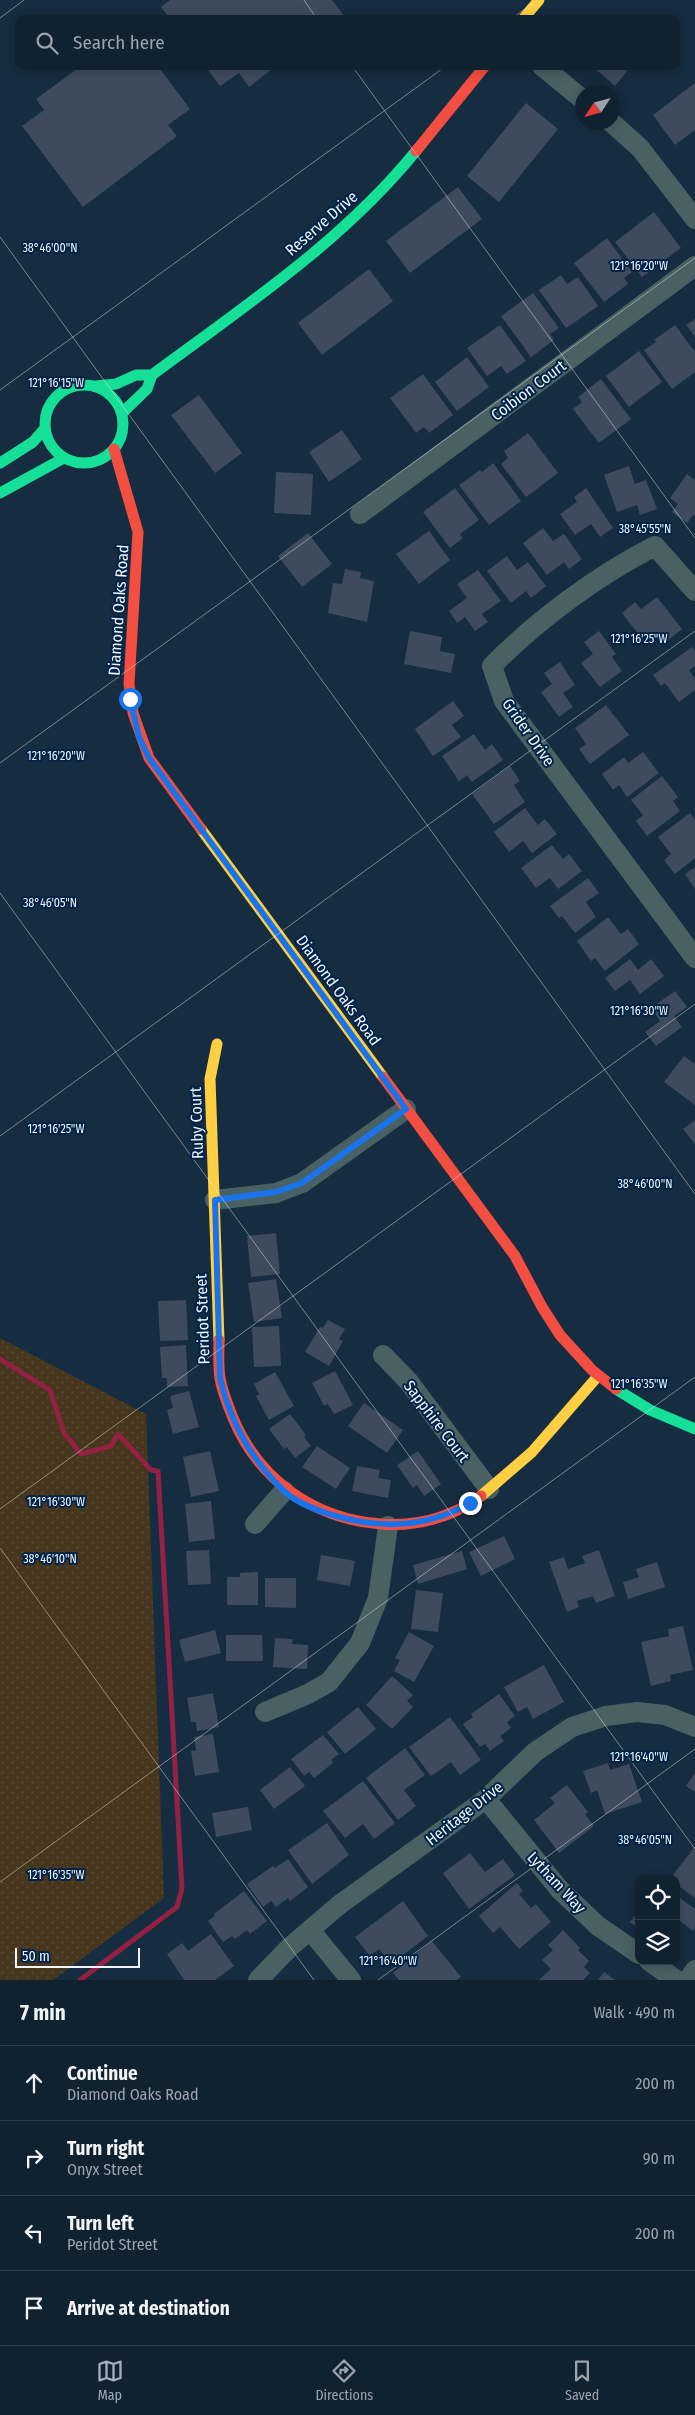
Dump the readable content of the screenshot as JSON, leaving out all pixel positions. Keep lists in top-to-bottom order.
{
  "streets": {
    "street": [
      "Reserve Drive",
      "Coibion Court",
      "Diamond Oaks Road",
      "Grider Drive",
      "Ruby Court",
      "Peridot Street",
      "Sapphire Court",
      "Heritage Drive",
      "Lytham Way"
    ]
  },
  "crossings": [
    ["Reserve Drive", "Diamond Oaks Road"],
    ["Diamond Oaks Road", "Peridot Street"],
    ["Ruby Court", "Peridot Street"],
    ["Peridot Street", "Sapphire Court"],
    ["Heritage Drive", "Lytham Way"]
  ],
  "scale_bar": "50 m",
  "north": "bottom left",
  "page": {
    "search": "Search here",
    "scale": "50 m",
    "heading": ["7 min", "Walk · 490 m"],
    "list": [
      ["Continue", "Diamond Oaks Road", "200 m"],
      ["Turn right", "Onyx Street", "90 m"],
      ["Turn left", "Peridot Street", "200 m"],
      "Arrive at destination"
    ],
    "nav": ["Map", "Directions", "Saved"]
  },
  "coordinates": [
    "38°46'00\"N",
    "121°16'20\"W",
    "121°16'15\"W",
    "38°45'55\"N",
    "121°16'25\"W",
    "38°46'05\"N",
    "121°16'30\"W",
    "121°16'35\"W",
    "38°46'10\"N",
    "121°16'40\"W"
  ]
}
